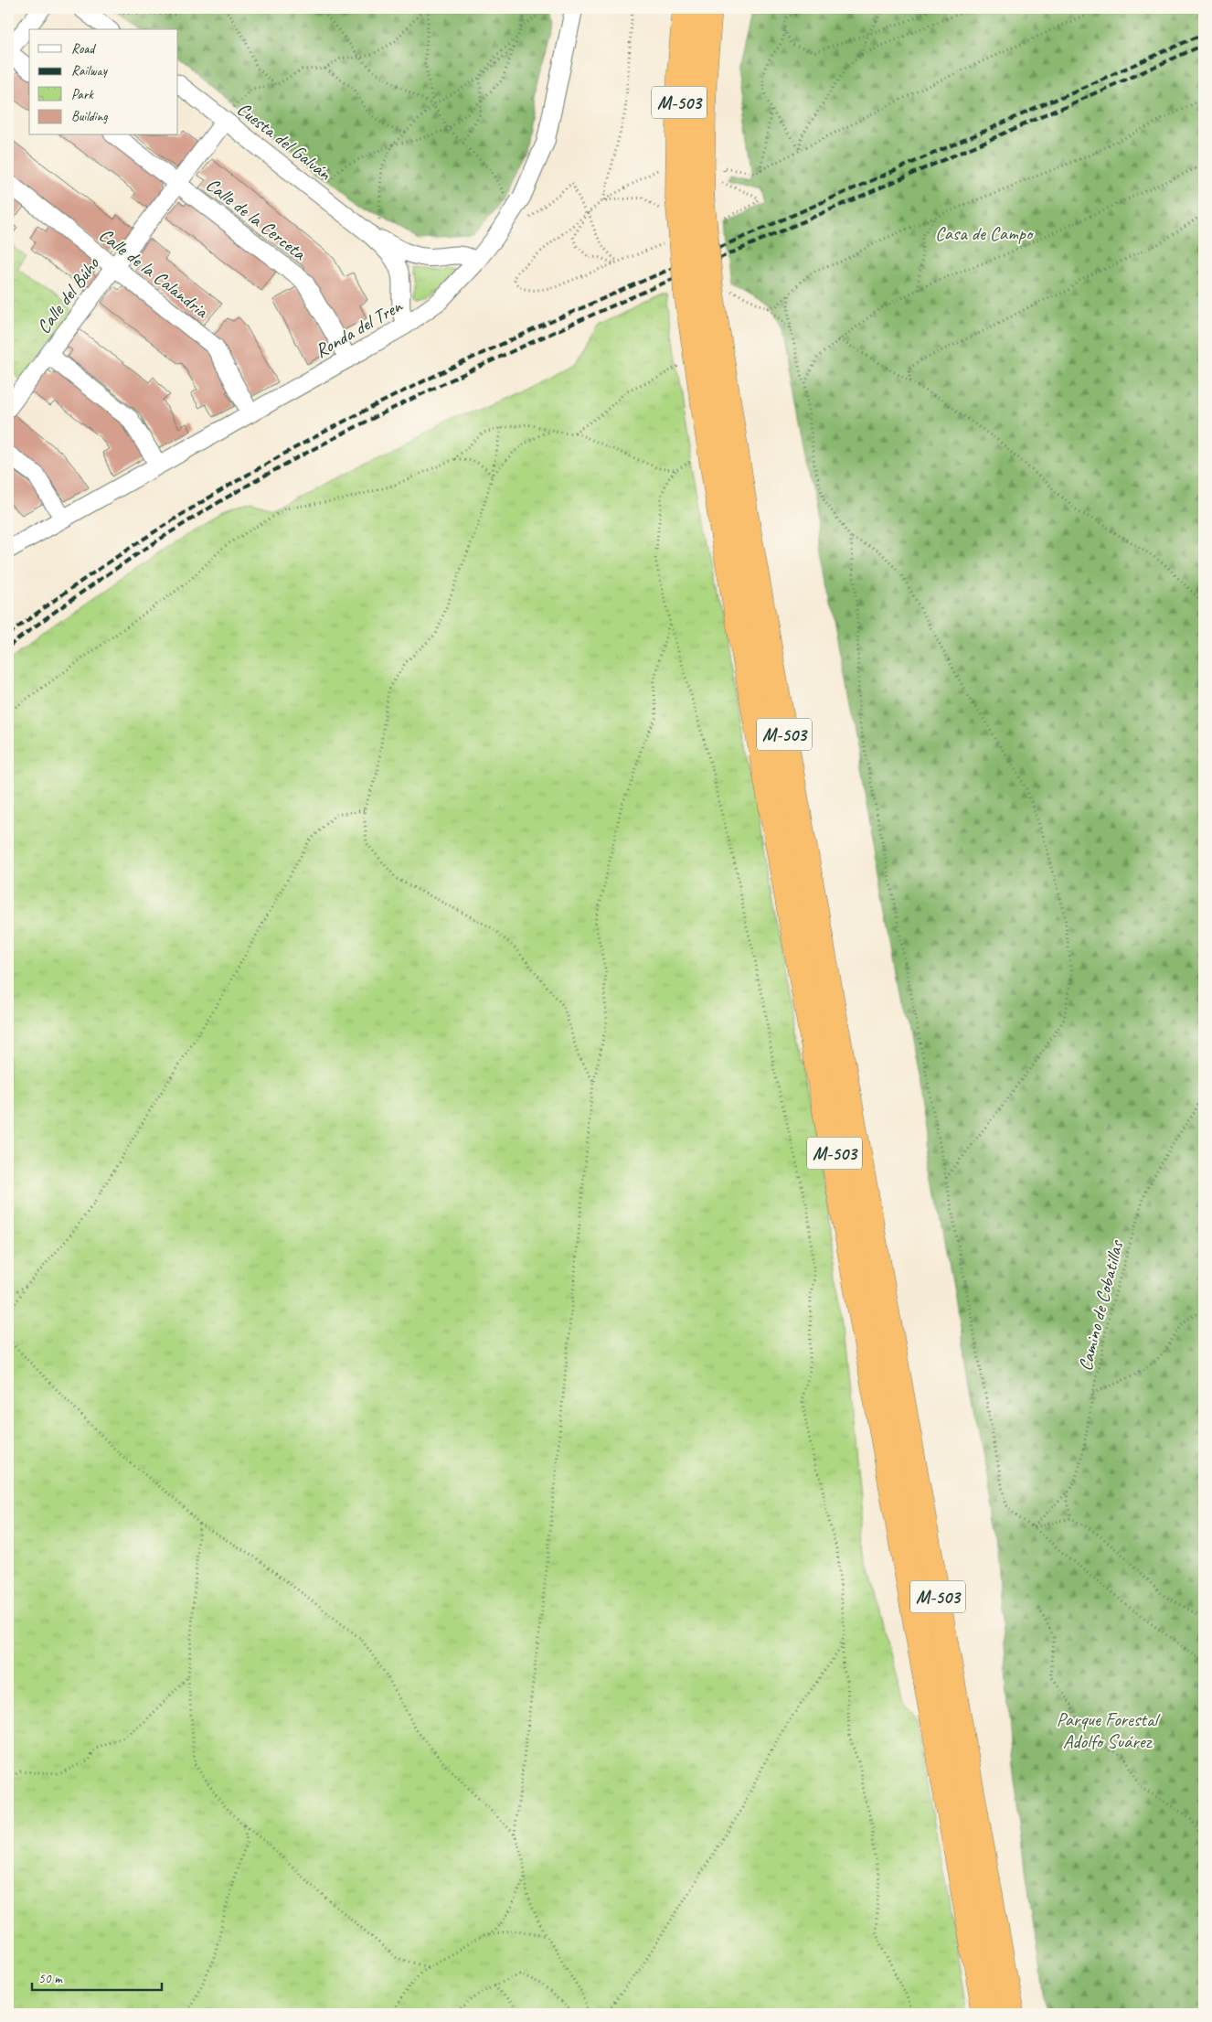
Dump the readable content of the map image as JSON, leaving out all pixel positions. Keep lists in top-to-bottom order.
{
  "streets": {
    "highway": ["M-503"],
    "street": [
      "Cuesta del Galván",
      "Calle de la Cerceta",
      "Calle de la Calandria",
      "Calle del Búho",
      "Ronda del Tren"
    ],
    "path": ["Camino de Cobatillas"]
  },
  "crossings": [
    ["Cuesta del Galván", "Calle del Búho"],
    ["Cuesta del Galván", "Ronda del Tren"],
    ["Calle de la Cerceta", "Calle del Búho"],
    ["Calle de la Cerceta", "Ronda del Tren"],
    ["Calle de la Calandria", "Calle del Búho"],
    ["Calle de la Calandria", "Ronda del Tren"]
  ],
  "parks": ["Casa de Campo", "Parque Forestal Adolfo Suárez"],
  "legend": [
    "Road",
    "Railway",
    "Park",
    "Building"
  ],
  "scale_bar": "50 m"
}
